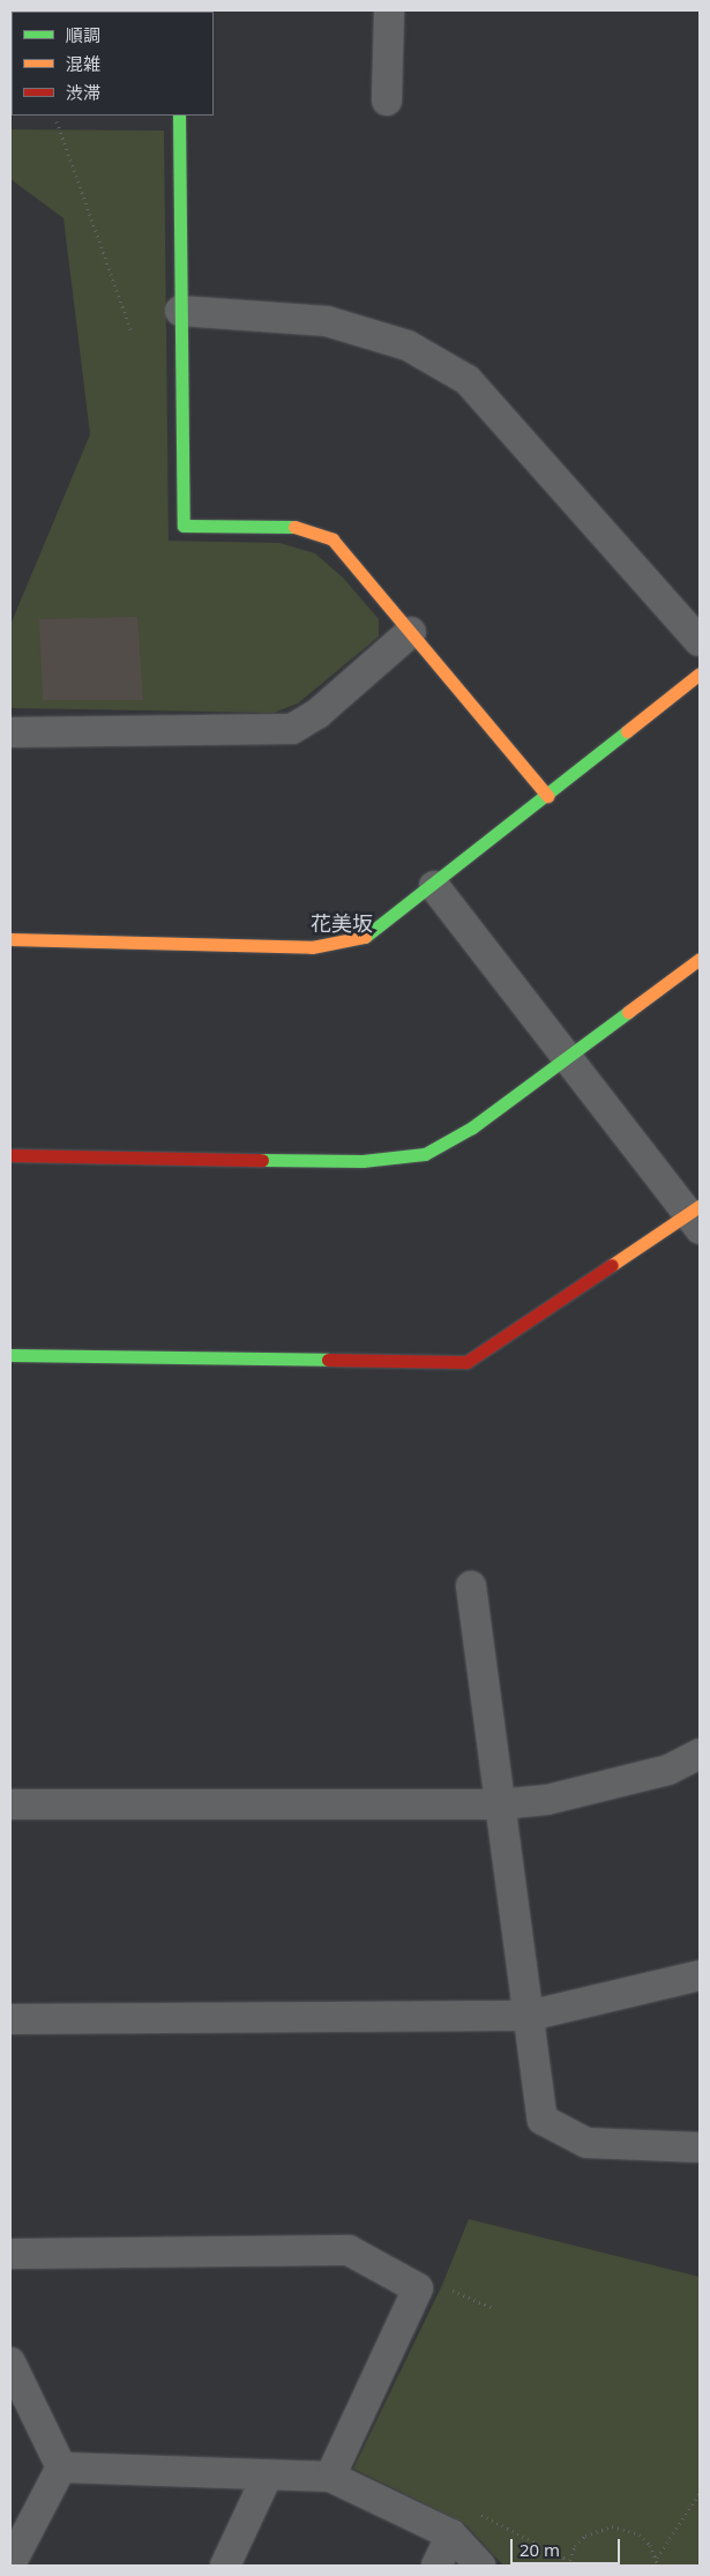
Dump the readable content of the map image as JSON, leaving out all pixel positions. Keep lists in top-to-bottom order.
{
  "districts": ["花美坂"],
  "legend": ["順調", "混雑", "渋滞"],
  "scale_bar": "20 m"
}
